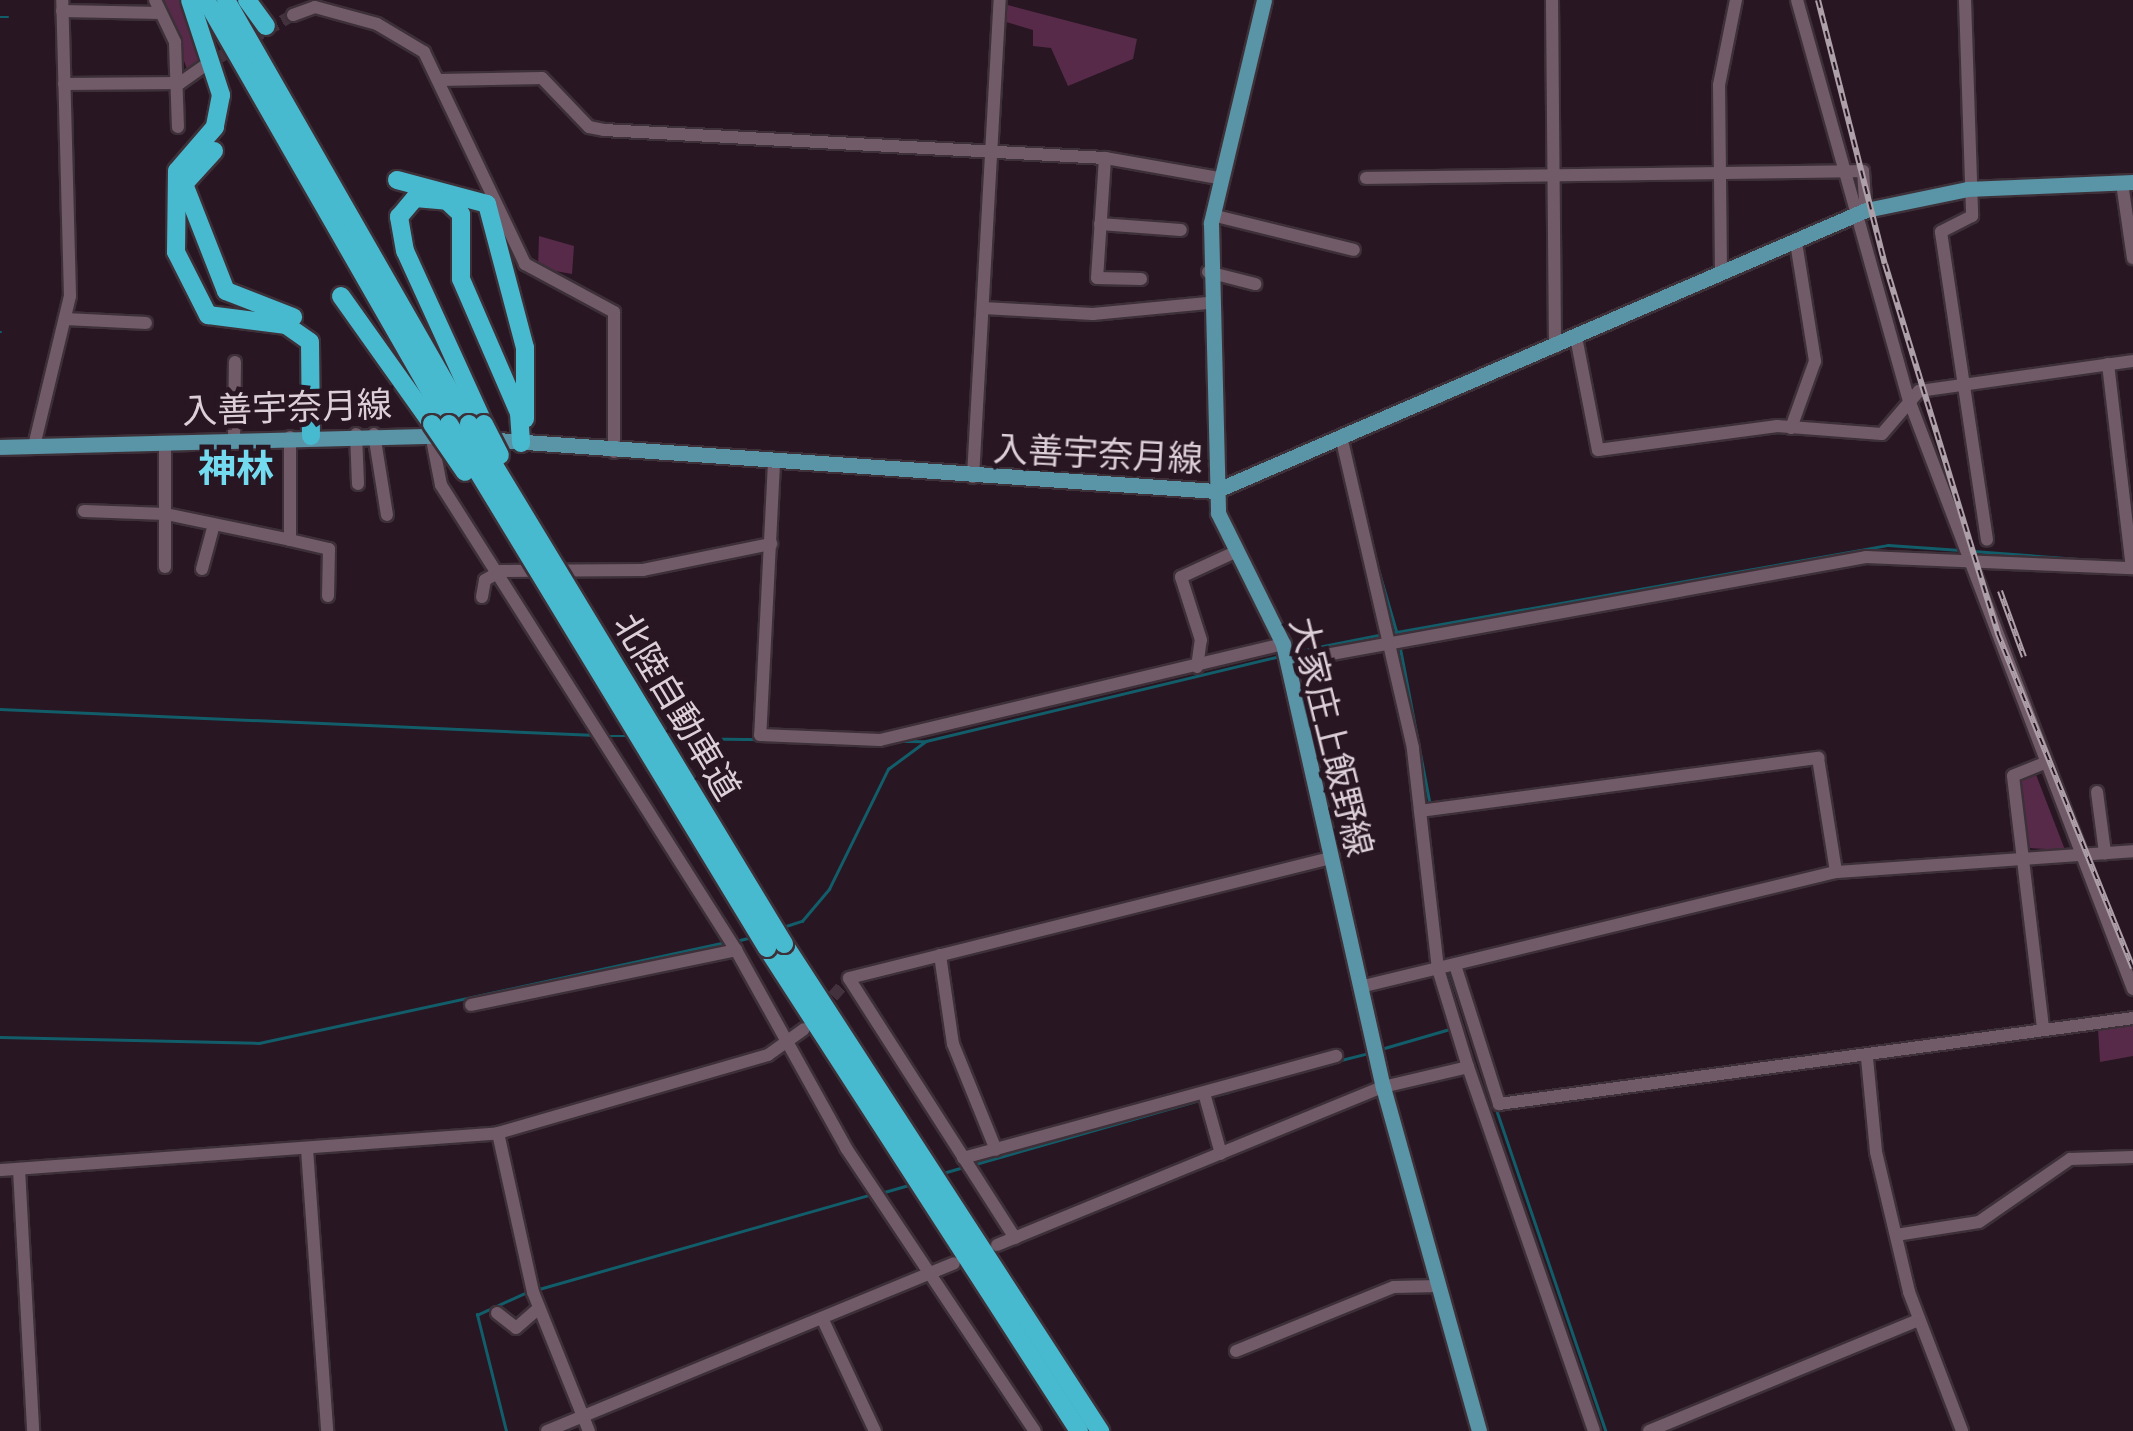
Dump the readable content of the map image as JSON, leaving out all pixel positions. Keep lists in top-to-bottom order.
{
  "streets": {
    "highway": ["北陸自動車道"],
    "main road": ["入善宇奈月線", "大家庄上飯野線"]
  },
  "crossings": [
    ["入善宇奈月線", "北陸自動車道"],
    ["入善宇奈月線", "大家庄上飯野線"]
  ],
  "districts": ["神林"]
}
